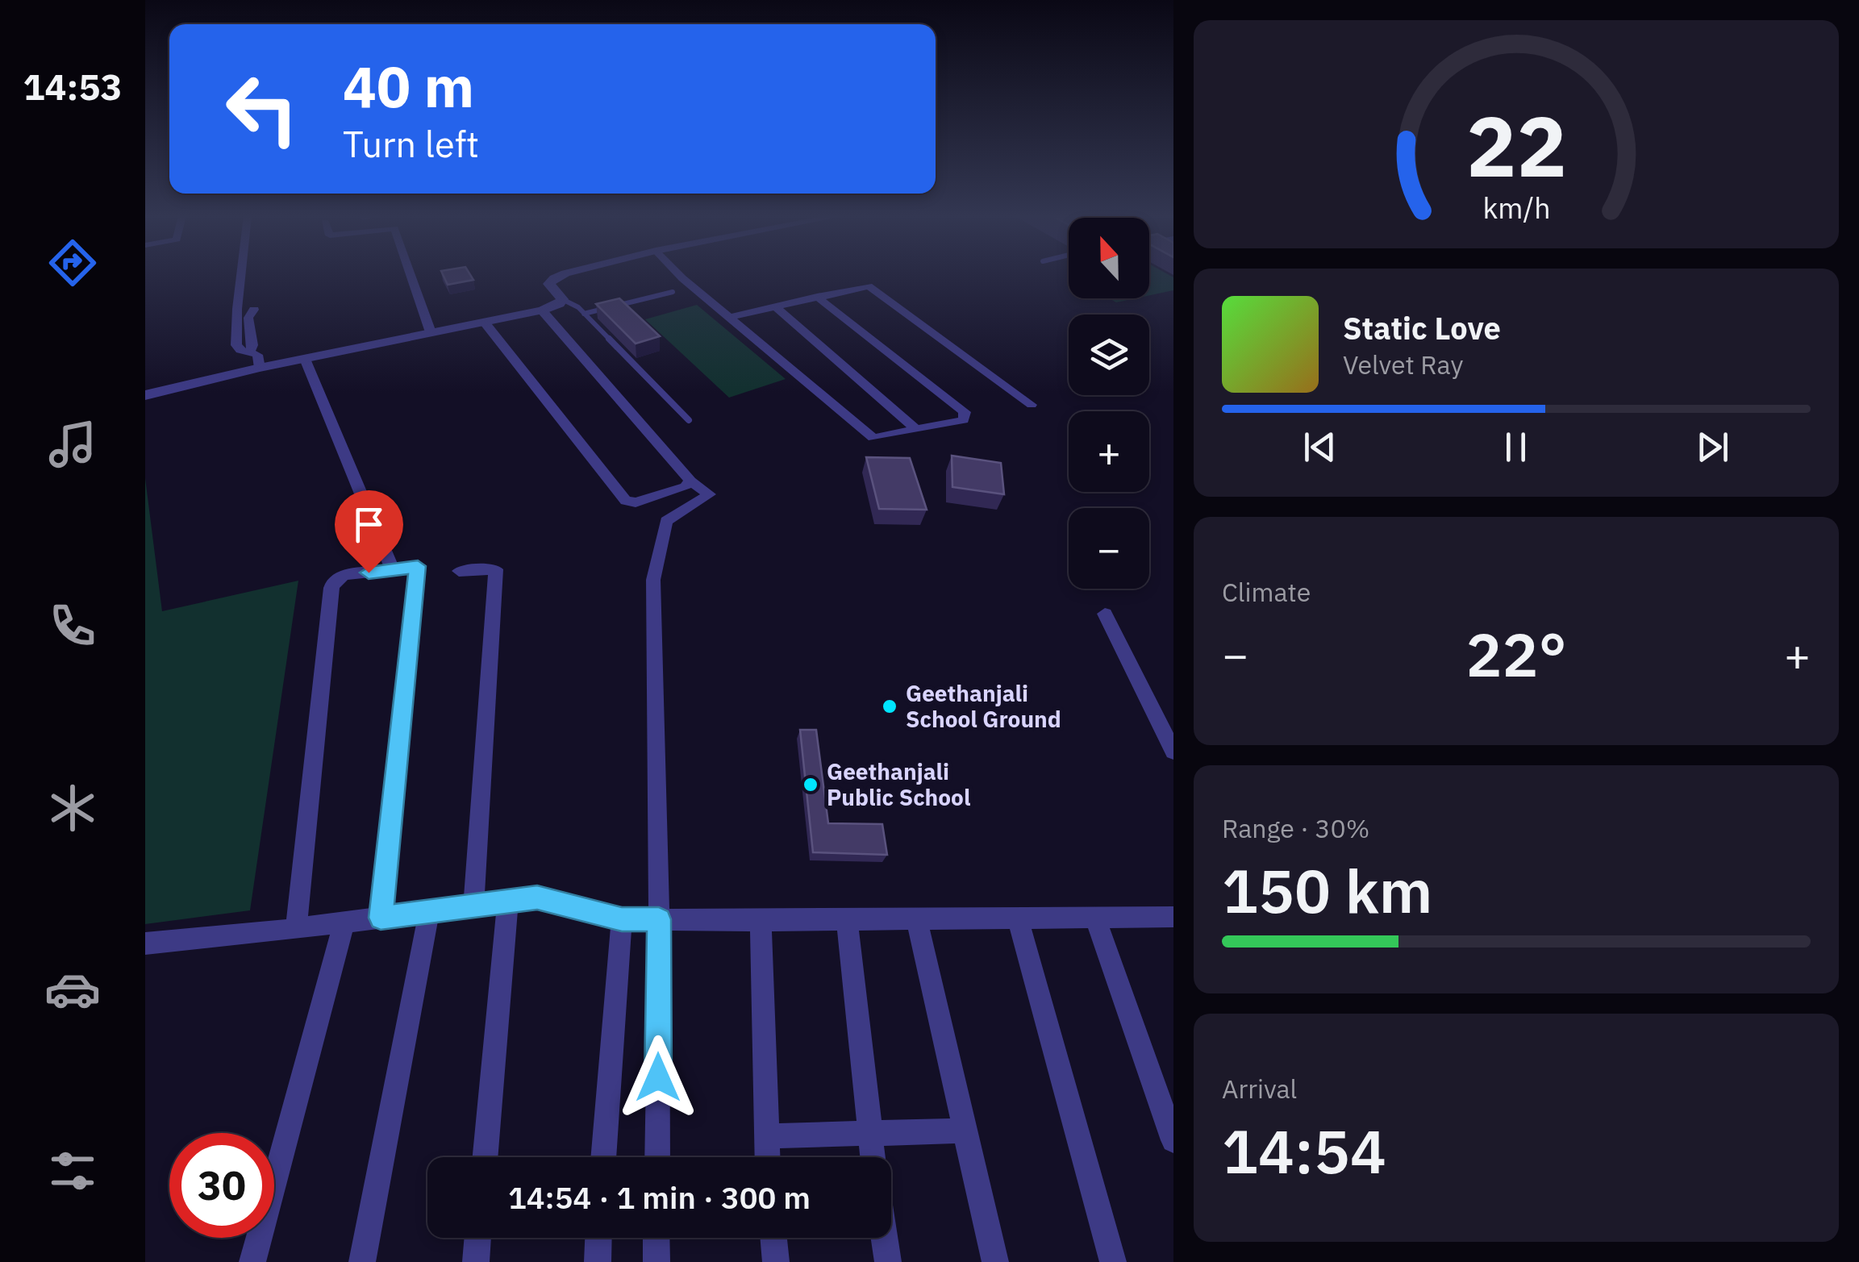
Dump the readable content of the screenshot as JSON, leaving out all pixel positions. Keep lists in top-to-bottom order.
{
  "places": ["Geethanjali School Ground", "Geethanjali Public School"],
  "north": "top",
  "page": {
    "tabs": "14:53",
    "turn": ["40 m", "Turn left"],
    "map_buttons": ["+", "−"],
    "song": ["Static Love", "Velvet Ray"],
    "tile": [
      "Climate",
      ["Range · 30%", "150 km"],
      ["Arrival", "14:54"]
    ],
    "heat": ["−", "22°", "+"],
    "limit": "30",
    "trip": "14:54 · 1 min · 300 m",
    "gauge": ["22", "km/h"]
  }
}
